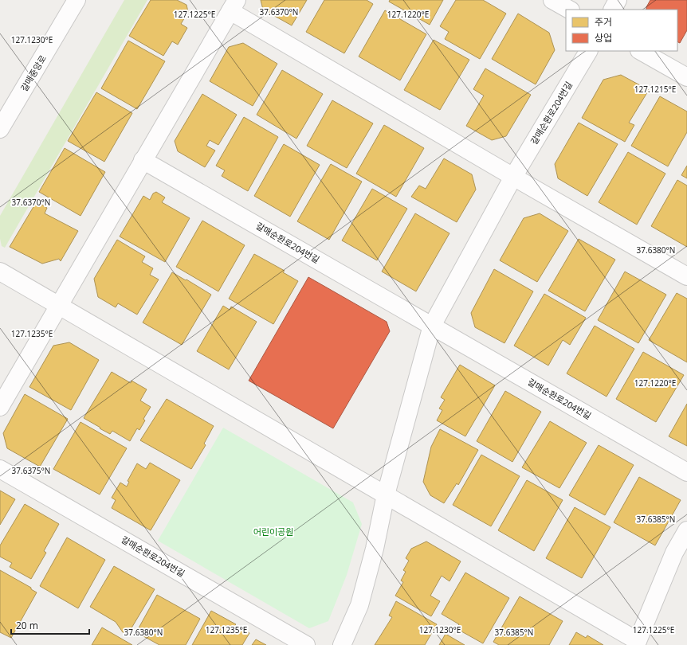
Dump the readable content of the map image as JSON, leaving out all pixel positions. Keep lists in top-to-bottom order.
{
  "streets": {
    "street": ["갈매중앙로", "갈매순환로204번길"]
  },
  "parks": ["어린이공원"],
  "legend": ["주거", "상업"],
  "scale_bar": "20 m",
  "coordinates": [
    "37.6370°N",
    "127.1225°E",
    "127.1220°E",
    "127.1230°E",
    "127.1215°E",
    "37.6380°N",
    "127.1235°E",
    "37.6375°N",
    "37.6385°N"
  ]
}
